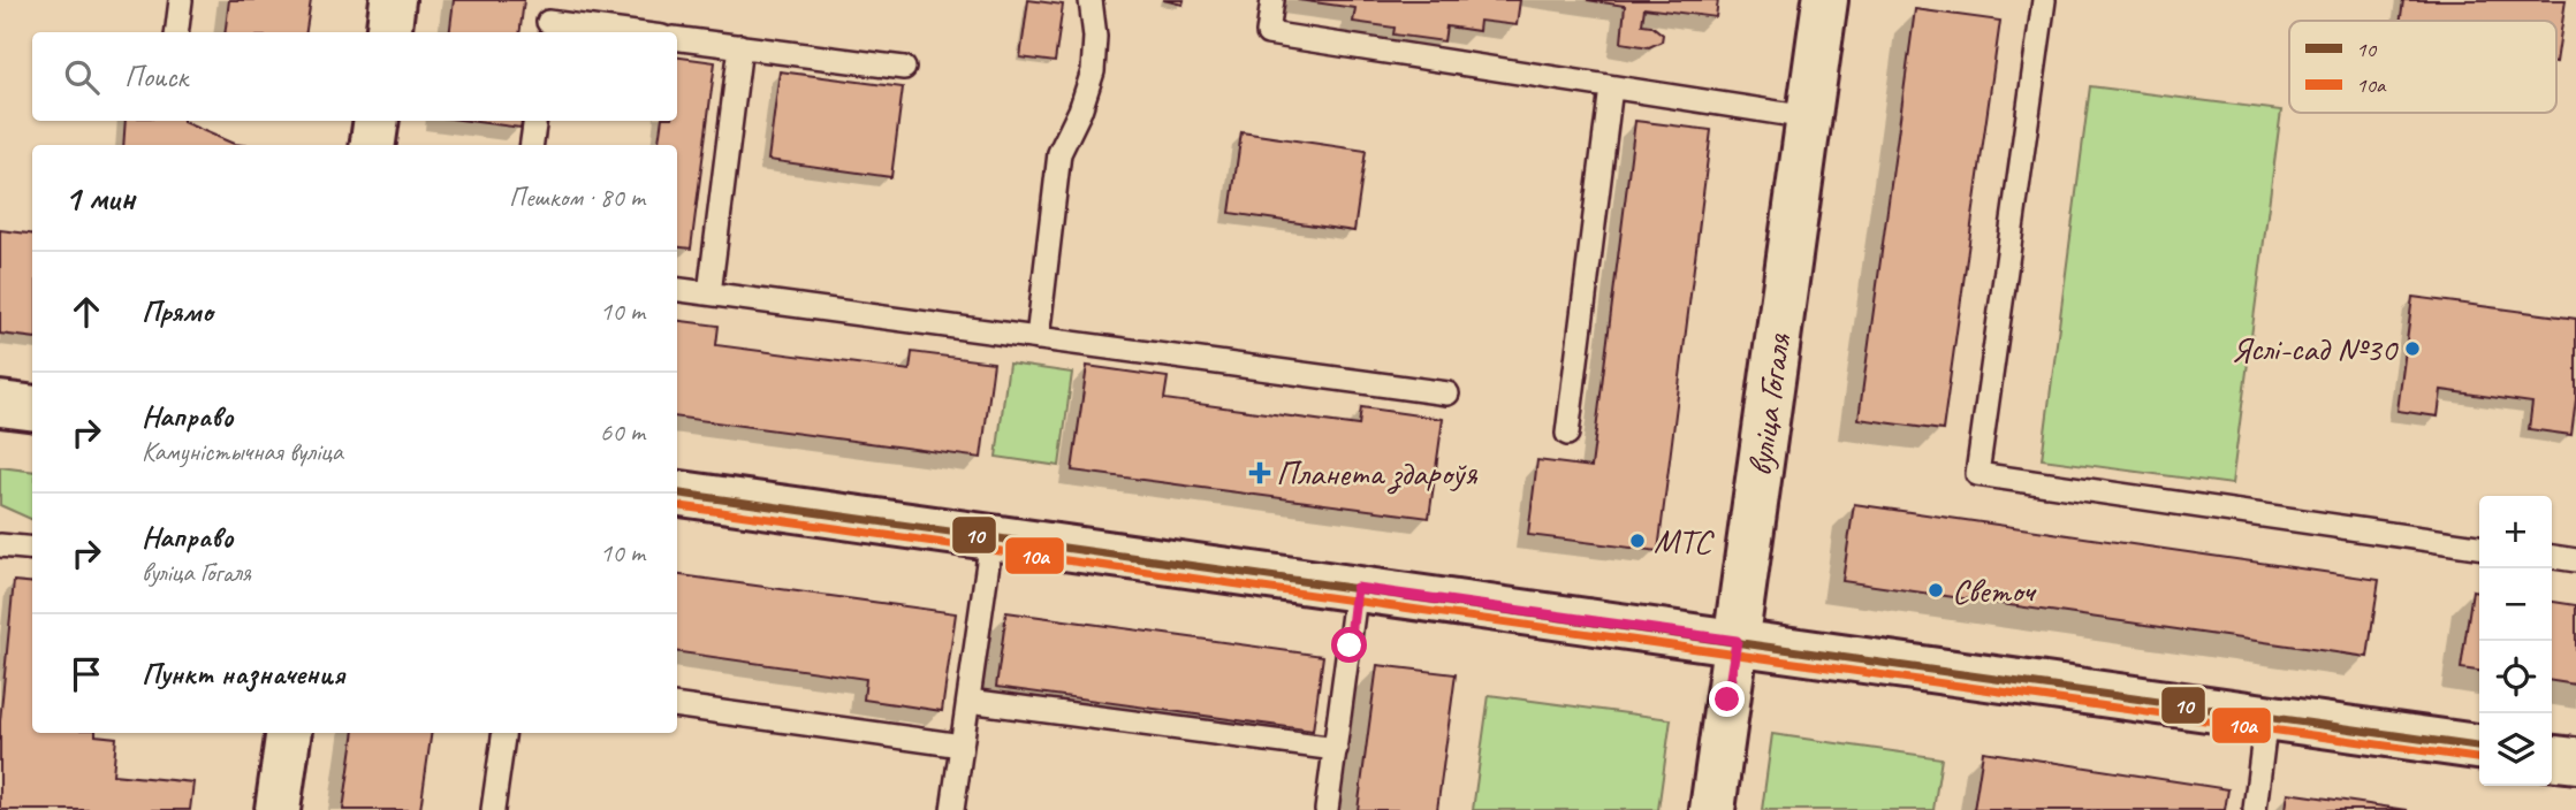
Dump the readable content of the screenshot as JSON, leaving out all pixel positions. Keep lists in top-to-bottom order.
{
  "streets": {
    "main road": ["вуліца Гогаля"]
  },
  "places": {
    "other": ["Яслі-сад №30", "МТС", "Светоч"],
    "health": ["Планета здароўя"]
  },
  "lines": ["transit line 10", "transit line 10а"],
  "legend": ["10", "10а"],
  "page": {
    "search": "Поиск",
    "heading": ["1 мин", "Пешком · 80 m"],
    "list": [
      ["Прямо", "10 m"],
      ["Направо", "Камуністычная вуліца", "60 m"],
      ["Направо", "вуліца Гогаля", "10 m"],
      "Пункт назначения"
    ],
    "map_buttons": ["+", "−"]
  }
}
